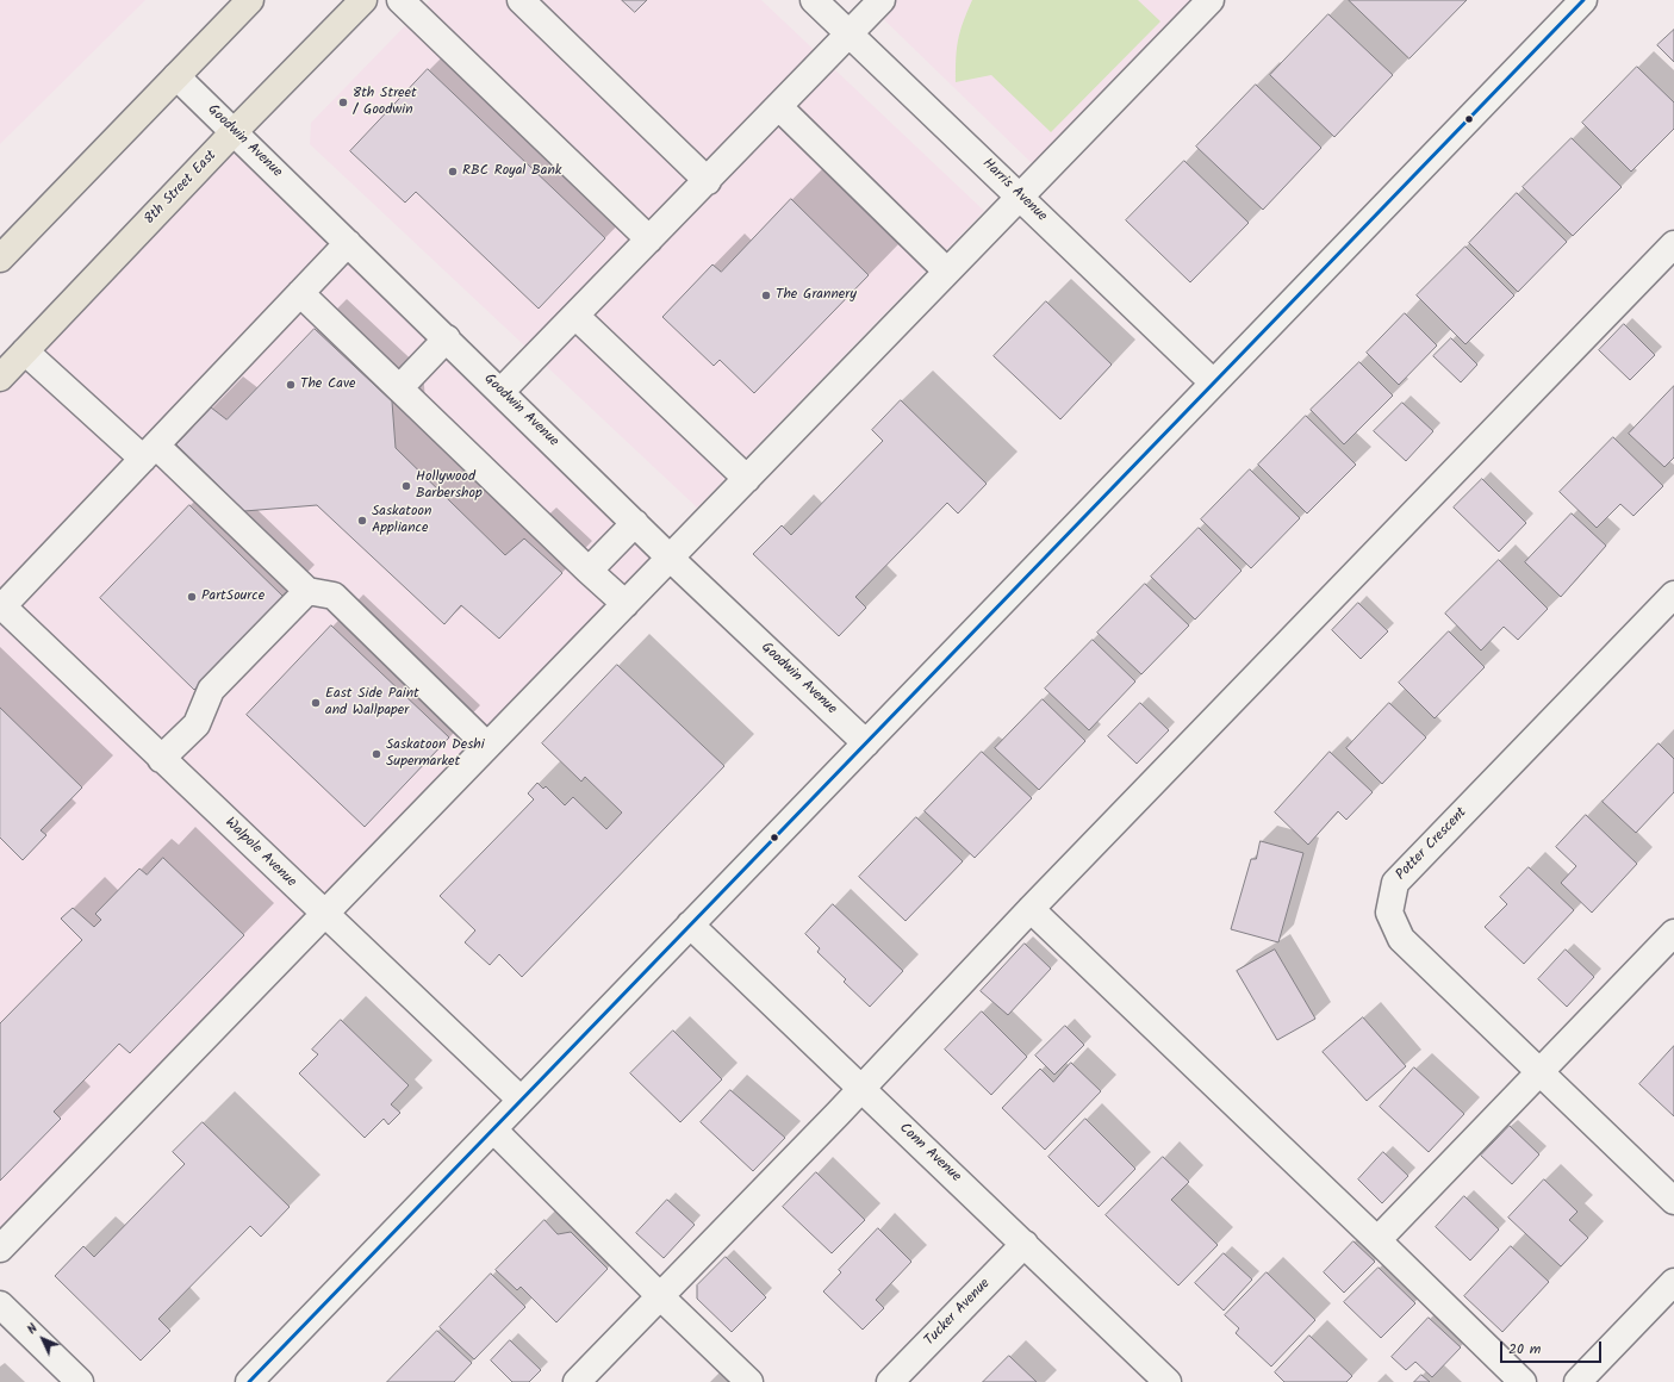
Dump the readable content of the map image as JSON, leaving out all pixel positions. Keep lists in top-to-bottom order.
{
  "streets": {
    "main road": ["8th Street East"],
    "street": [
      "Goodwin Avenue",
      "Harris Avenue",
      "Potter Crescent",
      "Walpole Avenue",
      "Conn Avenue",
      "Tucker Avenue"
    ]
  },
  "crossings": [
    ["Goodwin Avenue", "8th Street East"],
    ["Conn Avenue", "Tucker Avenue"]
  ],
  "places": [
    "8th Street / Goodwin",
    "RBC Royal Bank",
    "The Grannery",
    "The Cave",
    "Hollywood Barbershop",
    "Saskatoon Appliance",
    "PartSource",
    "East Side Paint and Wallpaper",
    "Saskatoon Deshi Supermarket"
  ],
  "scale_bar": "20 m",
  "north": "top left"
}
